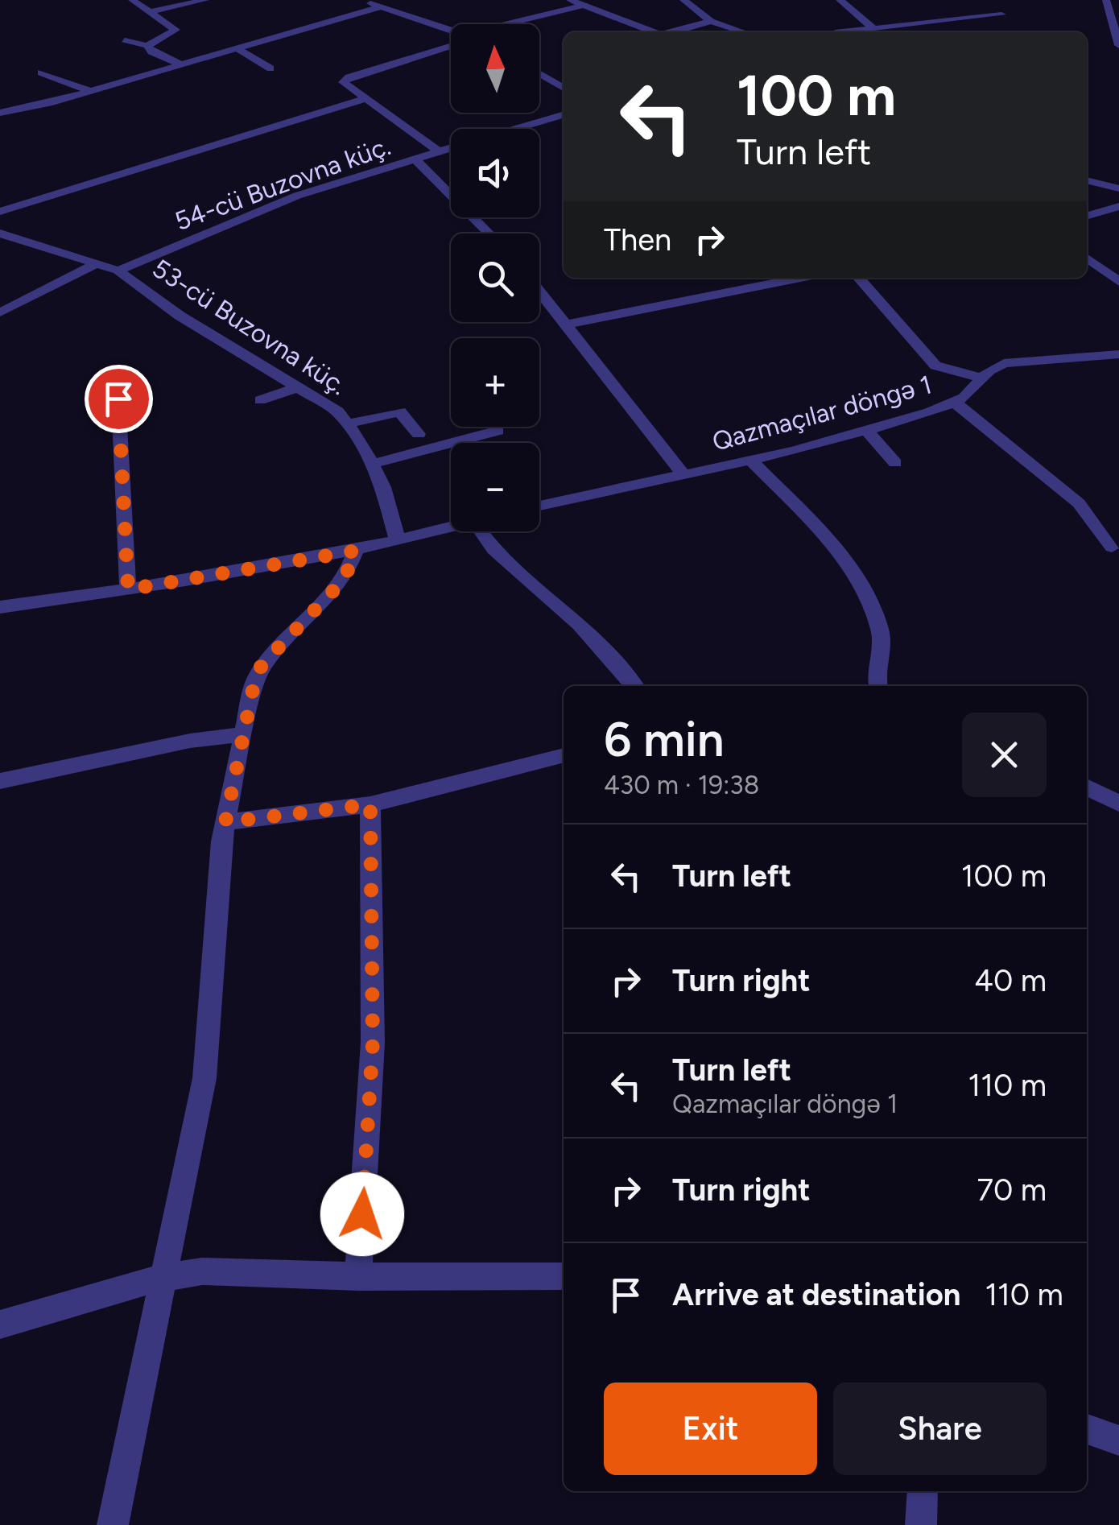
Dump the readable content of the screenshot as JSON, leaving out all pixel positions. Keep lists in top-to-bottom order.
{
  "streets": {
    "street": ["54-cü Buzovna küç.", "53-cü Buzovna küç.", "Qazmaçılar döngə 1"]
  },
  "crossings": [
    ["54-cü Buzovna küç.", "53-cü Buzovna küç."]
  ],
  "north": "top",
  "page": {
    "map_buttons": ["+", "−"],
    "turn": ["100 m", "Turn left"],
    "then": "Then",
    "heading": ["6 min", "430 m · 19:38"],
    "list": [
      {
        "name": "Turn left",
        "value": "100 m"
      },
      {
        "name": "Turn right",
        "value": "40 m"
      },
      {
        "name": "Turn left",
        "note": "Qazmaçılar döngə 1",
        "value": "110 m"
      },
      {
        "name": "Turn right",
        "value": "70 m"
      },
      {
        "name": "Arrive at destination",
        "value": "110 m"
      }
    ],
    "buttons": ["Exit", "Share"]
  }
}
